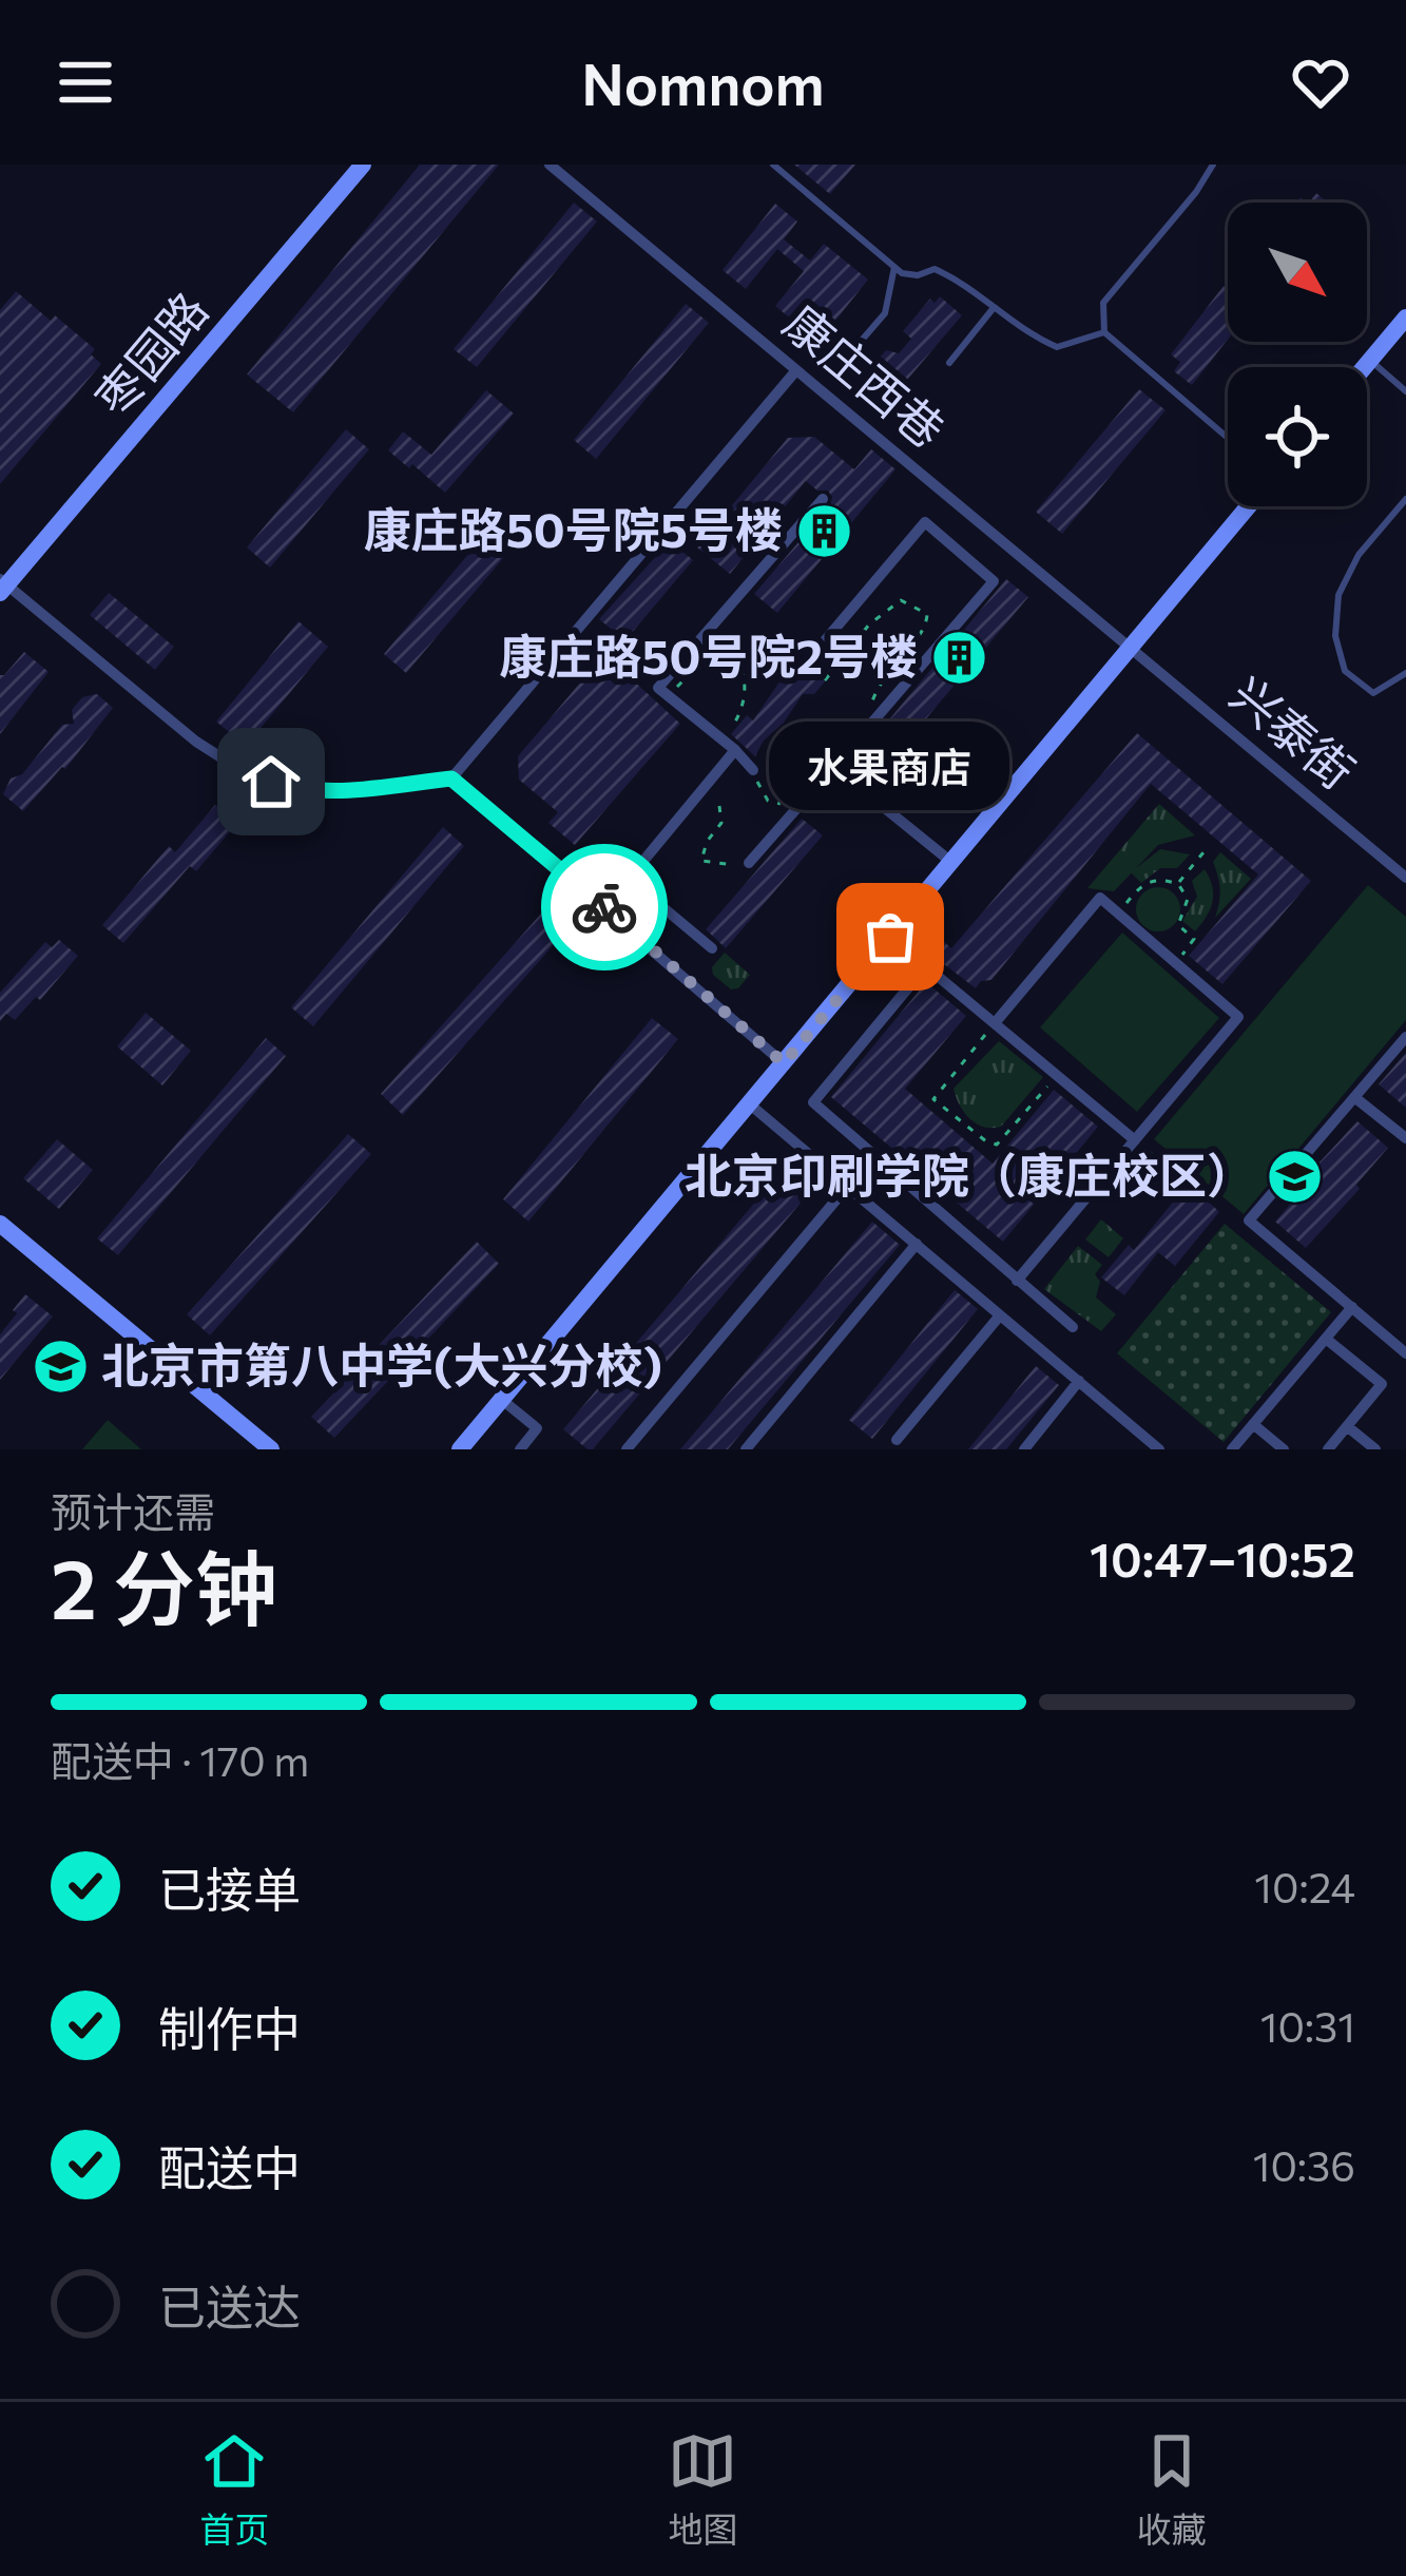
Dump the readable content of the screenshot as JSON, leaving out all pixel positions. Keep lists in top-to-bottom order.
{
  "streets": {
    "street": ["枣园路", "康庄西巷", "兴泰街"]
  },
  "crossings": [
    ["康庄西巷", "兴泰街"]
  ],
  "places": {
    "building": ["康庄路50号院5号楼", "康庄路50号院2号楼"],
    "other": ["水果商店"],
    "school or university": ["北京印刷学院（康庄校区）", "北京市第八中学(大兴分校)"]
  },
  "north": "bottom right",
  "page": {
    "header": "Nomnom",
    "bubble": "水果商店",
    "heading": ["2 分钟", "预计还需", "10:47–10:52"],
    "bar": "配送中 · 170 m",
    "list": [
      ["已接单", "10:24"],
      ["制作中", "10:31"],
      ["配送中", "10:36"],
      "已送达"
    ],
    "tabs": ["首页", "地图", "收藏"]
  }
}
